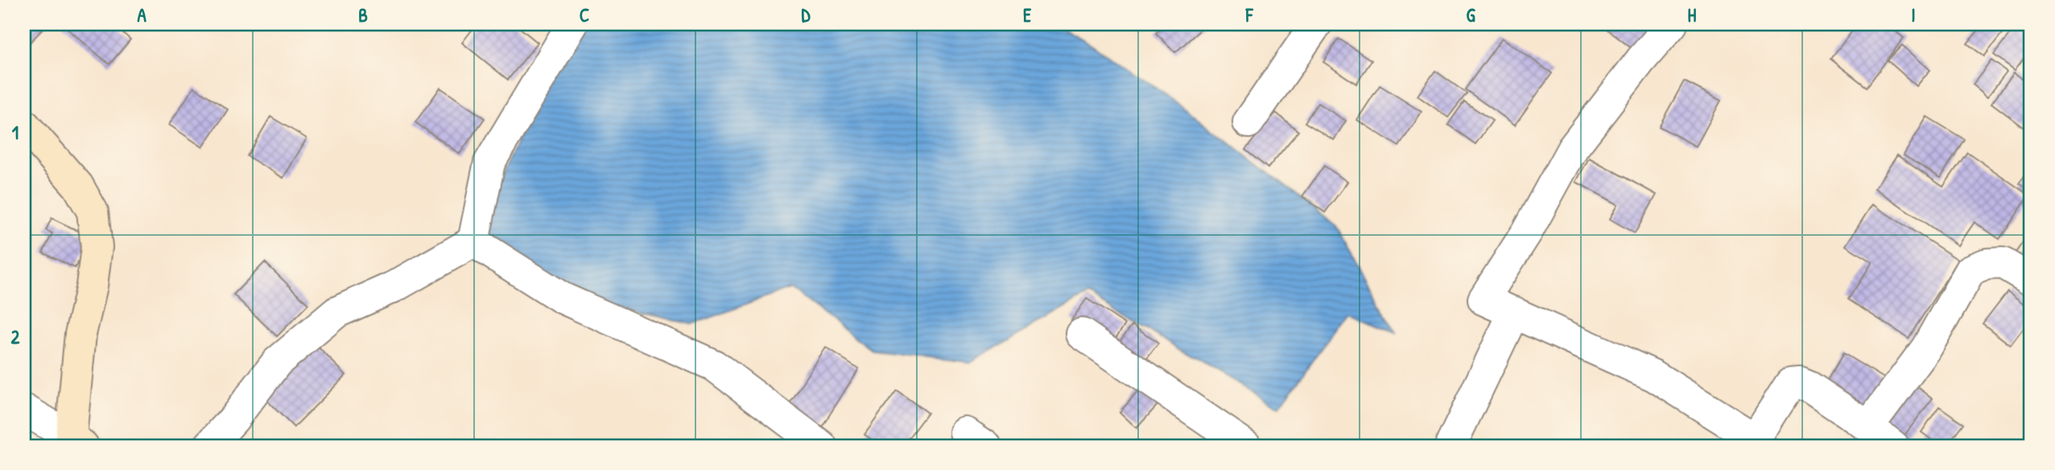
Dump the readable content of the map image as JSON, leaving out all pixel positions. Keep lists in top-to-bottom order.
{
  "grid": {
    "columns": [
      "A",
      "B",
      "C",
      "D",
      "E",
      "F",
      "G",
      "H",
      "I"
    ],
    "rows": ["1", "2"]
  }
}
